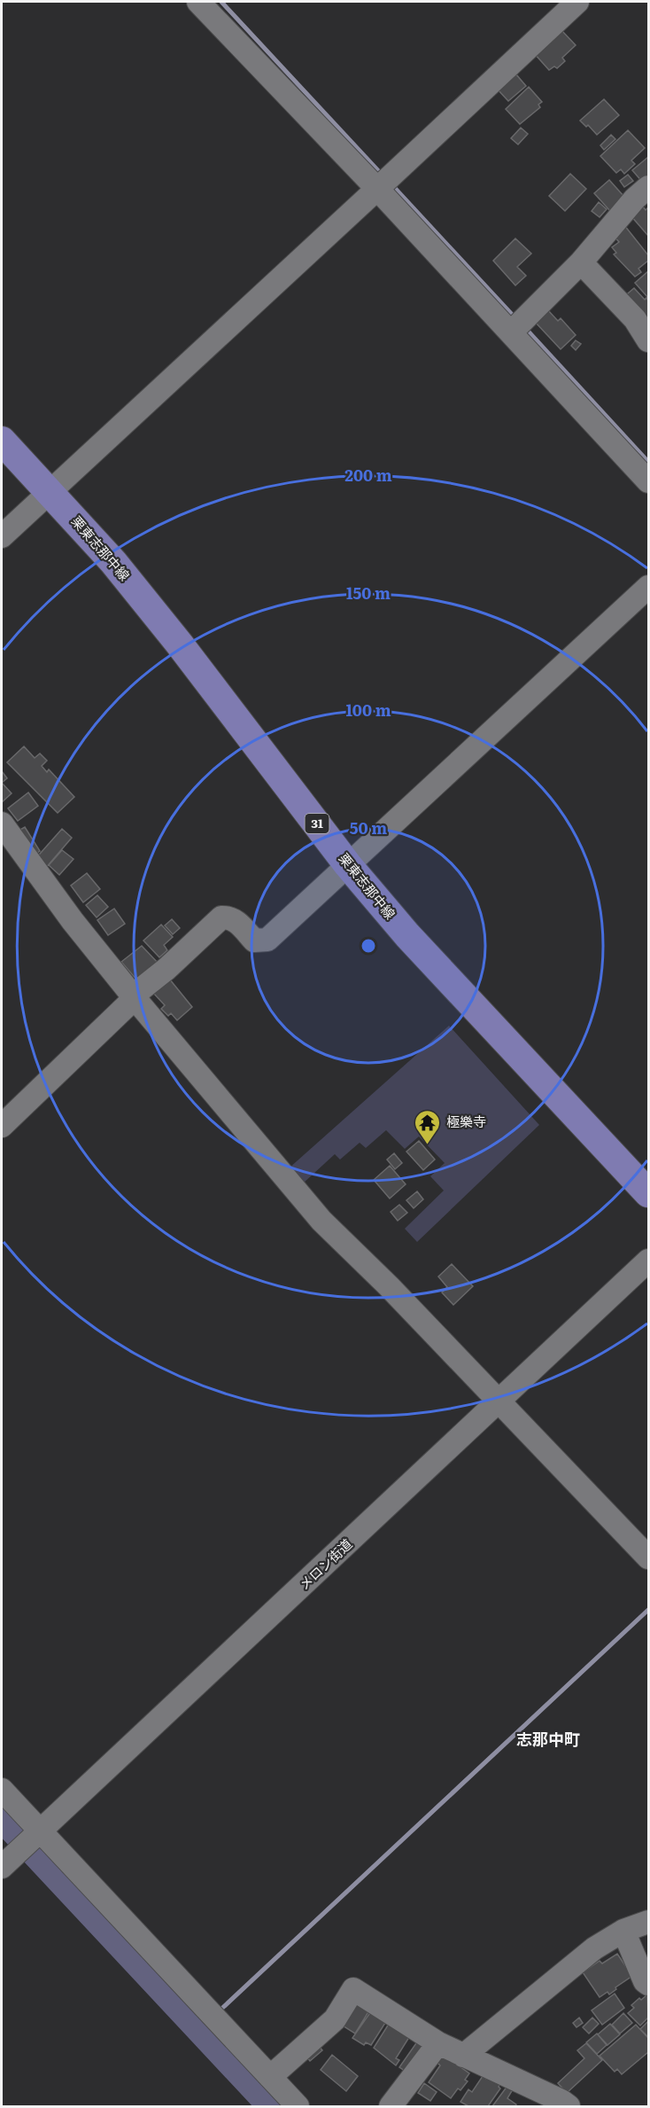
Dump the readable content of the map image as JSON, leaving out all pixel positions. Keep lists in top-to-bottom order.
{
  "streets": {
    "main road": ["栗東志那中線", "31"],
    "street": ["メロン街道"]
  },
  "districts": ["志那中町"],
  "places": {
    "temple": ["極樂寺"]
  },
  "rings": [
    "200 m",
    "150 m",
    "100 m",
    "50 m"
  ]
}
